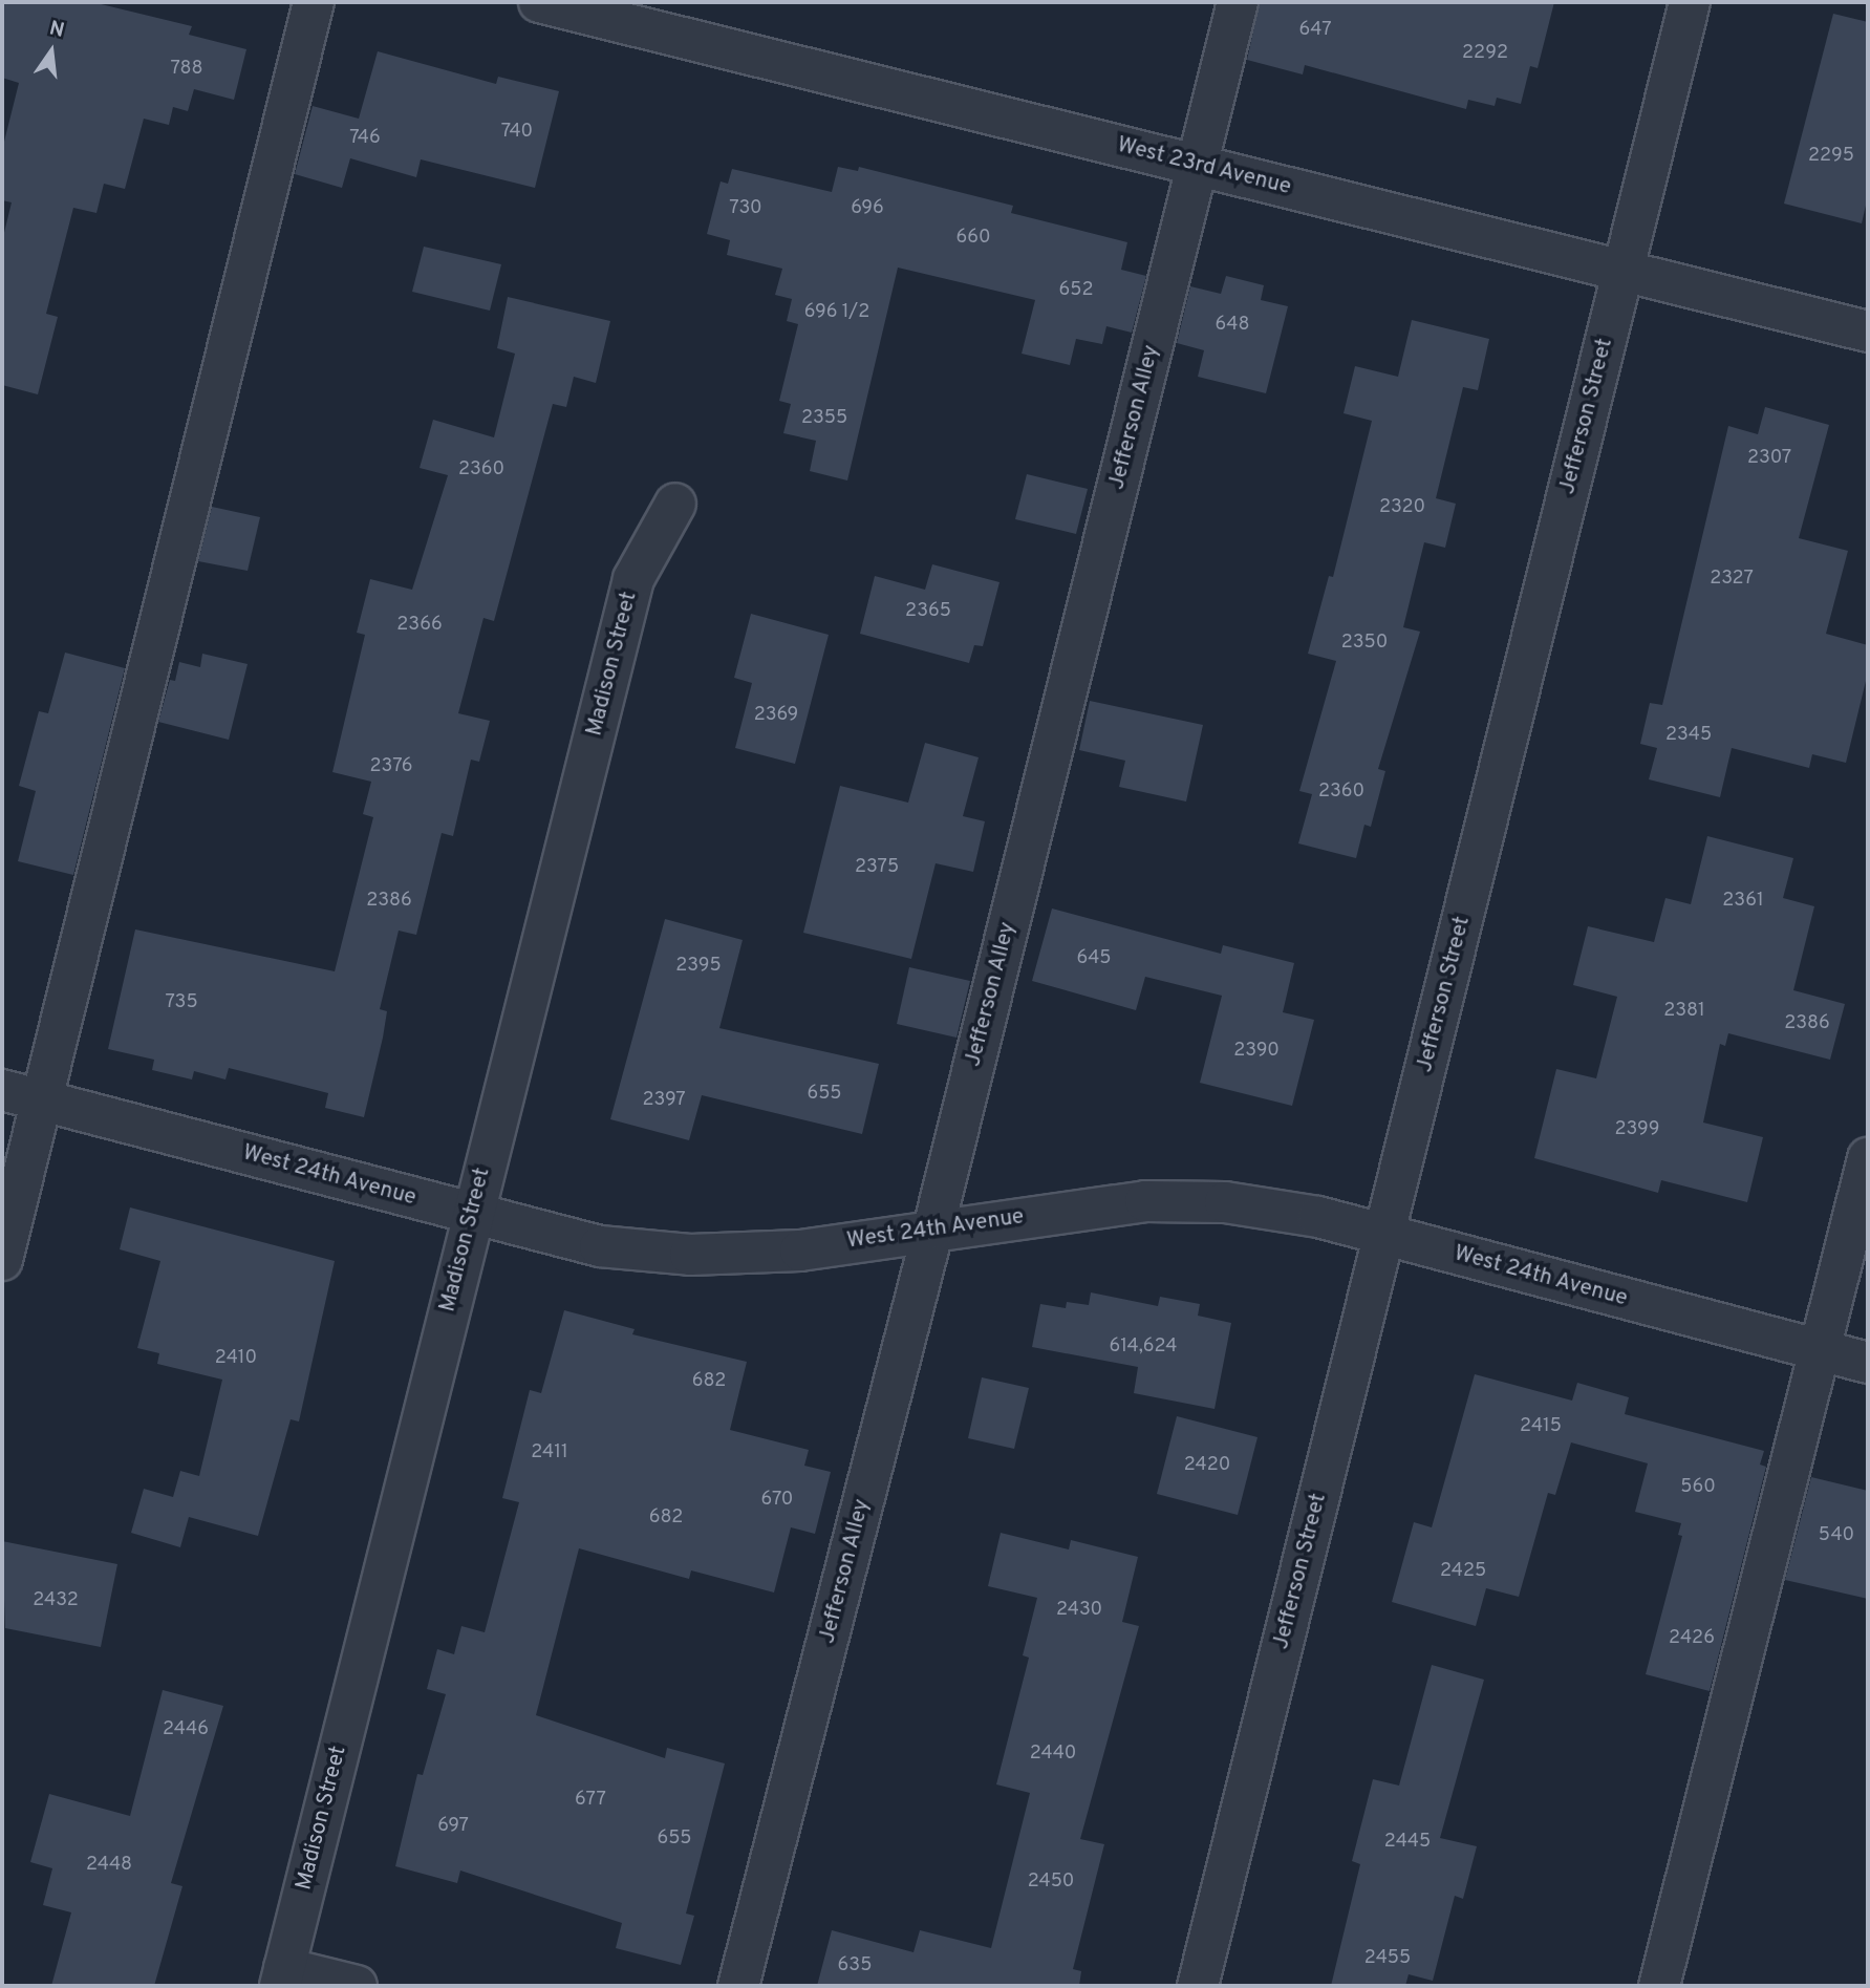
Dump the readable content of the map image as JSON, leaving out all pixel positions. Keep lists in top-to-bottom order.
{
  "streets": {
    "street": [
      "West 23rd Avenue",
      "Jefferson Street",
      "Jefferson Alley",
      "Madison Street",
      "West 24th Avenue"
    ]
  },
  "crossings": [
    ["West 23rd Avenue", "Jefferson Street"],
    ["West 23rd Avenue", "Jefferson Alley"],
    ["Jefferson Street", "West 24th Avenue"],
    ["Jefferson Alley", "West 24th Avenue"],
    ["Madison Street", "West 24th Avenue"]
  ],
  "house_numbers": [
    "647",
    "2292",
    "788",
    "740",
    "746",
    "2295",
    "730",
    "696",
    "660",
    "652",
    "696 1/2",
    "648",
    "2355",
    "2307",
    "2360",
    "2320",
    "2327",
    "2365",
    "2366",
    "2350",
    "2369",
    "2345",
    "2376",
    "2360",
    "2375",
    "2386",
    "2361",
    "645",
    "2395",
    "735",
    "2381",
    "2386",
    "2390",
    "655",
    "2397",
    "2399",
    "614,624",
    "2410",
    "682",
    "2415",
    "2411",
    "2420",
    "560",
    "670",
    "682",
    "540",
    "2425",
    "2432",
    "2430",
    "2426",
    "2446",
    "2440",
    "677",
    "697",
    "655",
    "2445",
    "2448",
    "2450",
    "2455",
    "635"
  ],
  "north": "top"
}
